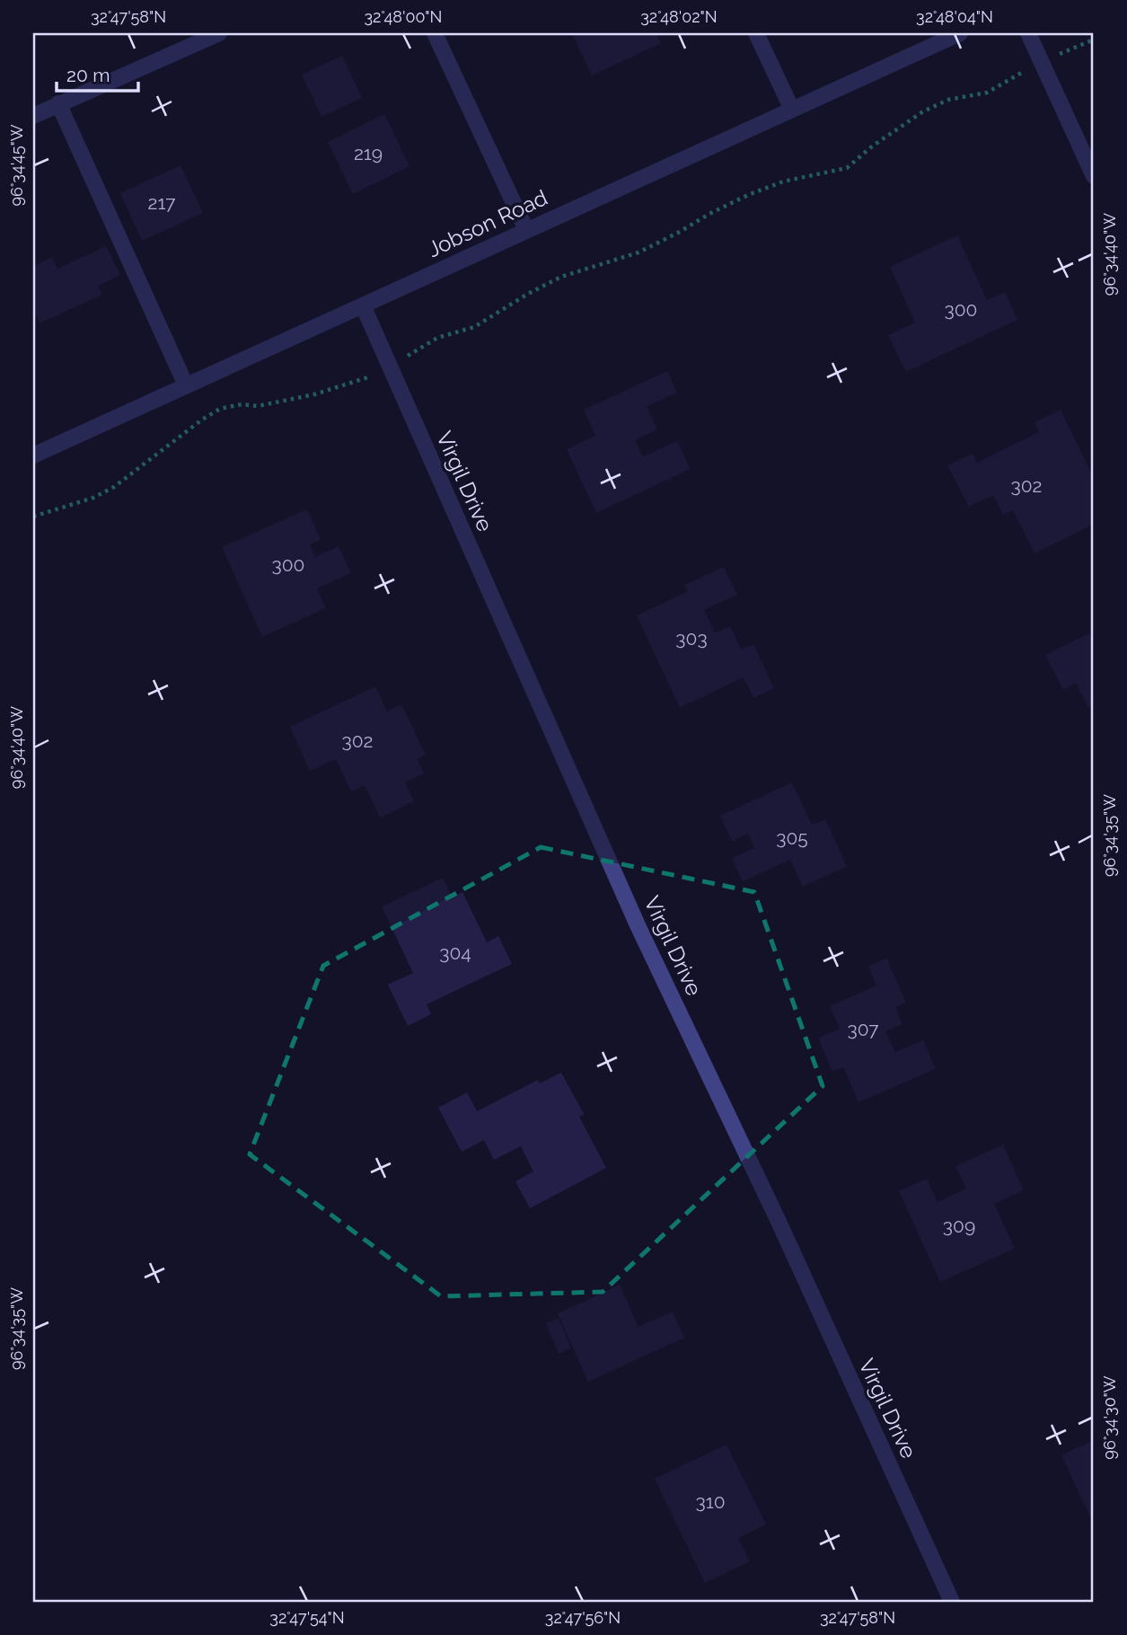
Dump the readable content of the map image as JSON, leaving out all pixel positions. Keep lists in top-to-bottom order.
{
  "streets": {
    "street": ["Jobson Road", "Virgil Drive"]
  },
  "crossings": [
    ["Jobson Road", "Virgil Drive"]
  ],
  "house_numbers": [
    "219",
    "217",
    "300",
    "302",
    "300",
    "303",
    "302",
    "305",
    "304",
    "307",
    "309",
    "310"
  ],
  "scale_bar": "20 m",
  "coordinates": [
    "32°47'58\"N",
    "32°48'00\"N",
    "32°48'02\"N",
    "32°48'04\"N",
    "96°34'45\"W",
    "96°34'40\"W",
    "96°34'35\"W",
    "96°34'30\"W",
    "32°47'54\"N",
    "32°47'56\"N"
  ]
}
